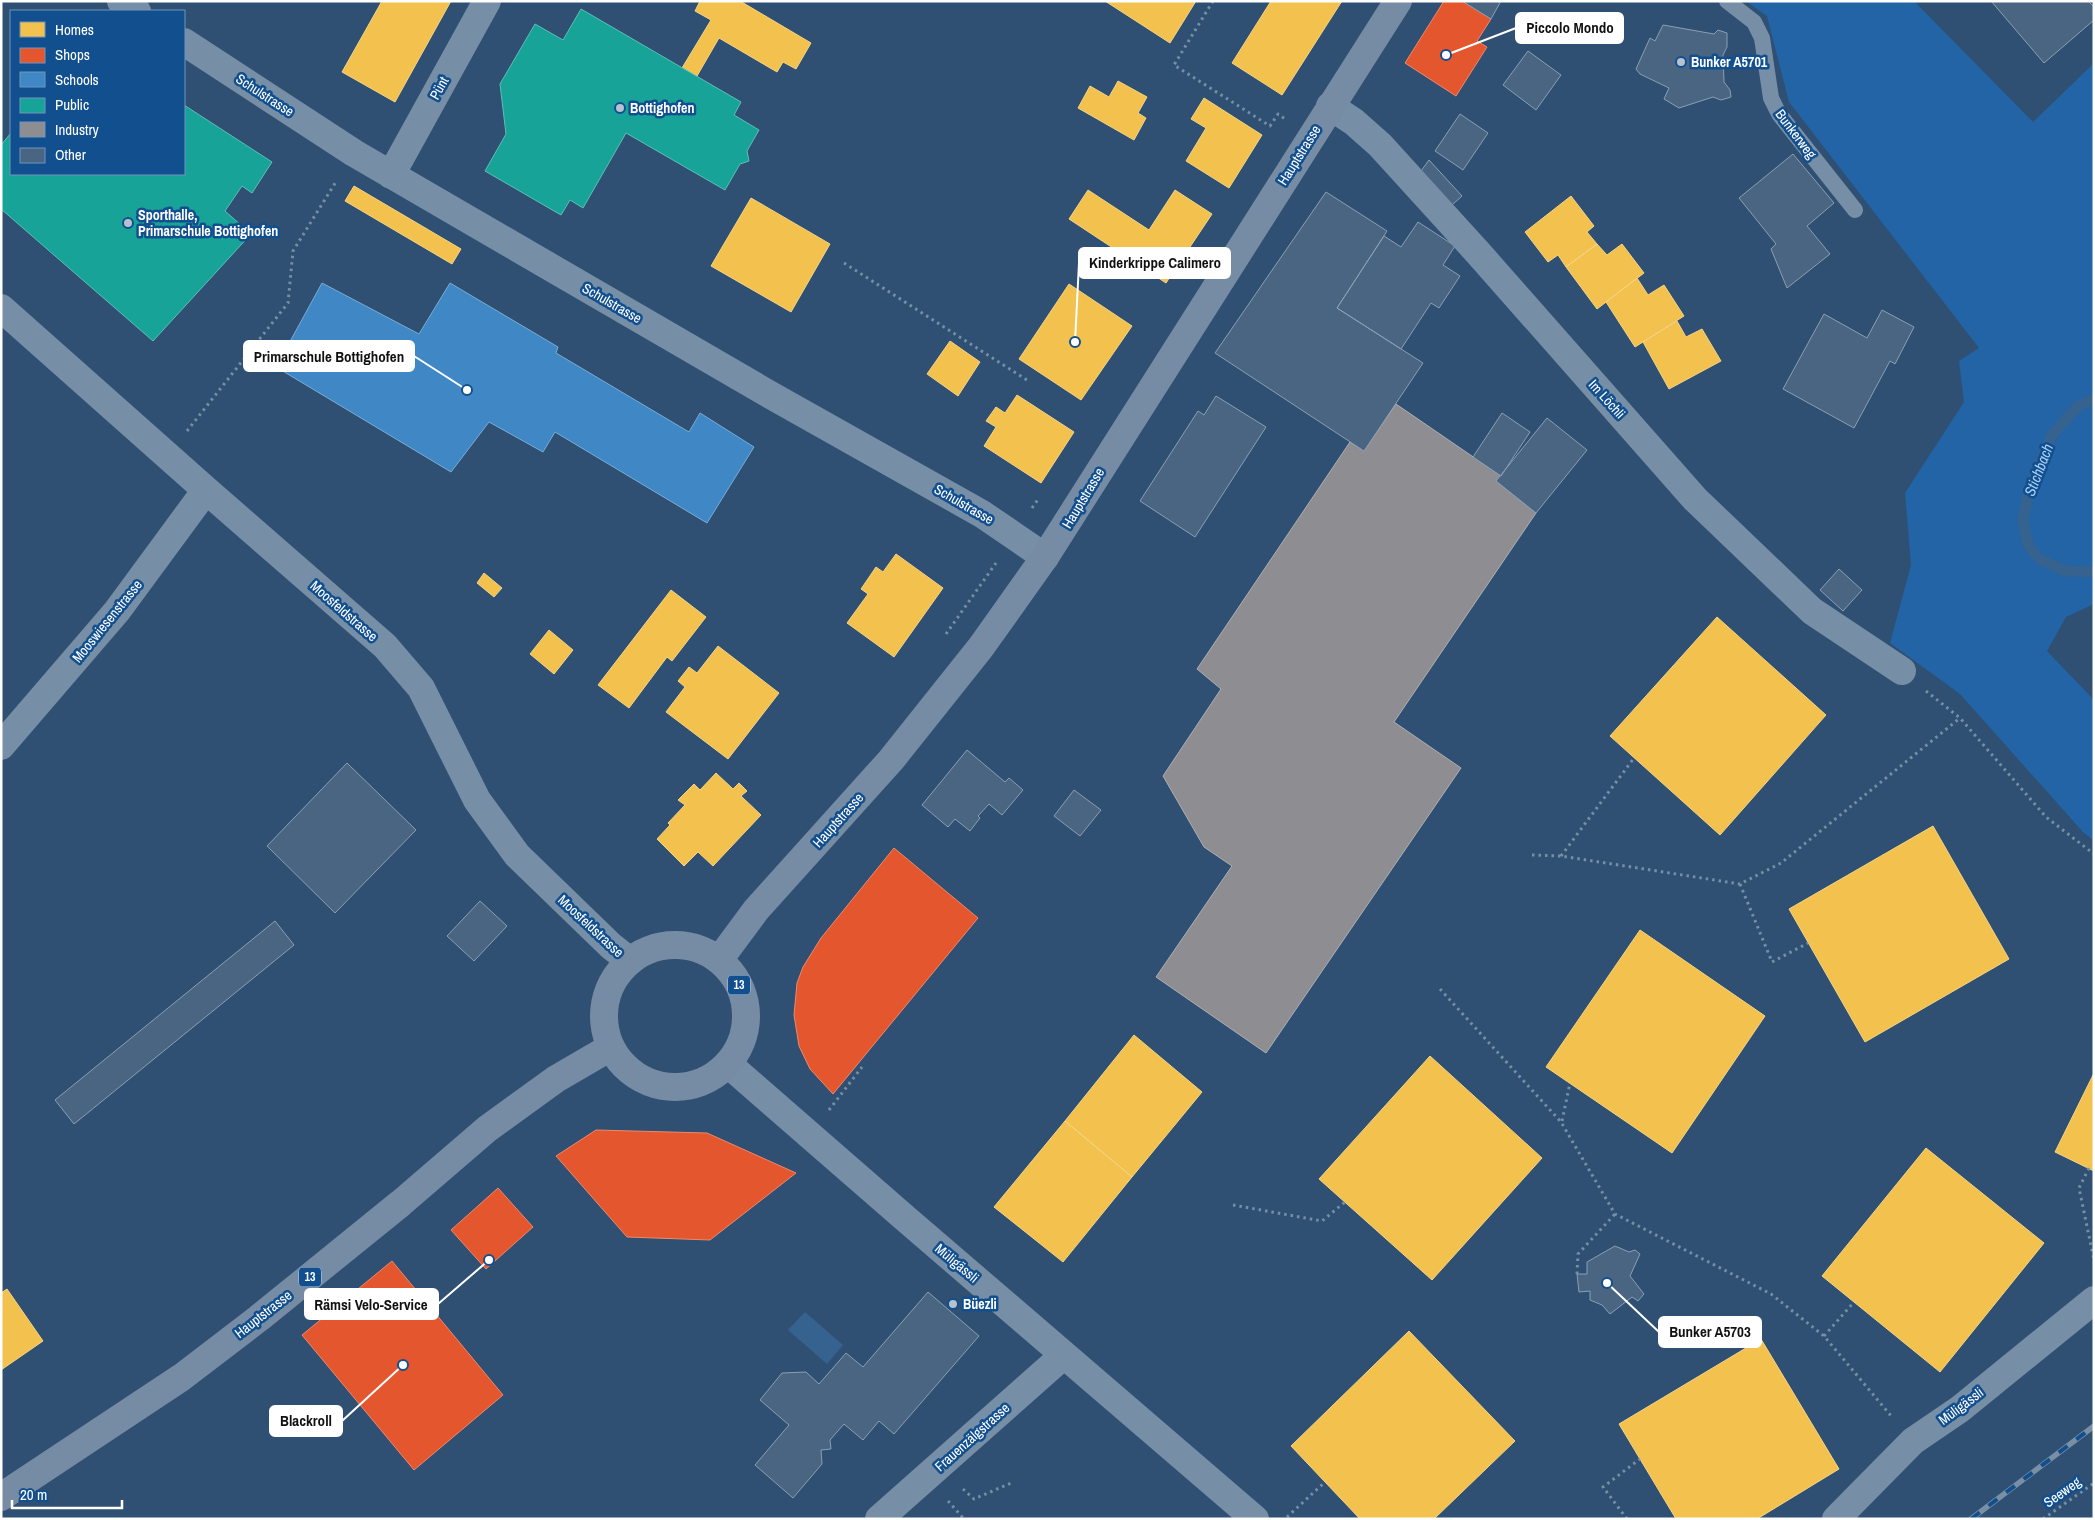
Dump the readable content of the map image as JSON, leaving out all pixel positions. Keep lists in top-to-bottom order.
{
  "streets": {
    "main road": ["Hauptstrasse", "13"],
    "street": [
      "Pünt",
      "Schulstrasse",
      "Im Löchli",
      "Moosfeldstrasse",
      "Mooswiesenstrasse",
      "Müligässli",
      "Frauenzälgstrasse"
    ],
    "lane": ["Bunkerweg"],
    "path": ["Seeweg"]
  },
  "crossings": [
    ["Pünt", "Schulstrasse"],
    ["Schulstrasse", "Hauptstrasse"],
    ["Hauptstrasse", "Im Löchli"],
    ["Hauptstrasse", "Moosfeldstrasse"],
    ["Hauptstrasse", "13"],
    ["Hauptstrasse", "Müligässli"],
    ["Moosfeldstrasse", "Mooswiesenstrasse"],
    ["Moosfeldstrasse", "13"],
    ["Moosfeldstrasse", "Müligässli"],
    ["13", "Müligässli"],
    ["Müligässli", "Frauenzälgstrasse"]
  ],
  "water": ["Stichbach"],
  "places": [
    "Piccolo Mondo",
    "Bunker A5701",
    "Bottighofen",
    "Sporthalle, Primarschule Bottighofen",
    "Kinderkrippe Calimero",
    "Primarschule Bottighofen",
    "Rämsi Velo-Service",
    "Bunker A5703",
    "Büezli",
    "Blackroll"
  ],
  "legend": [
    "Homes",
    "Shops",
    "Schools",
    "Public",
    "Industry",
    "Other"
  ],
  "scale_bar": "20 m"
}
